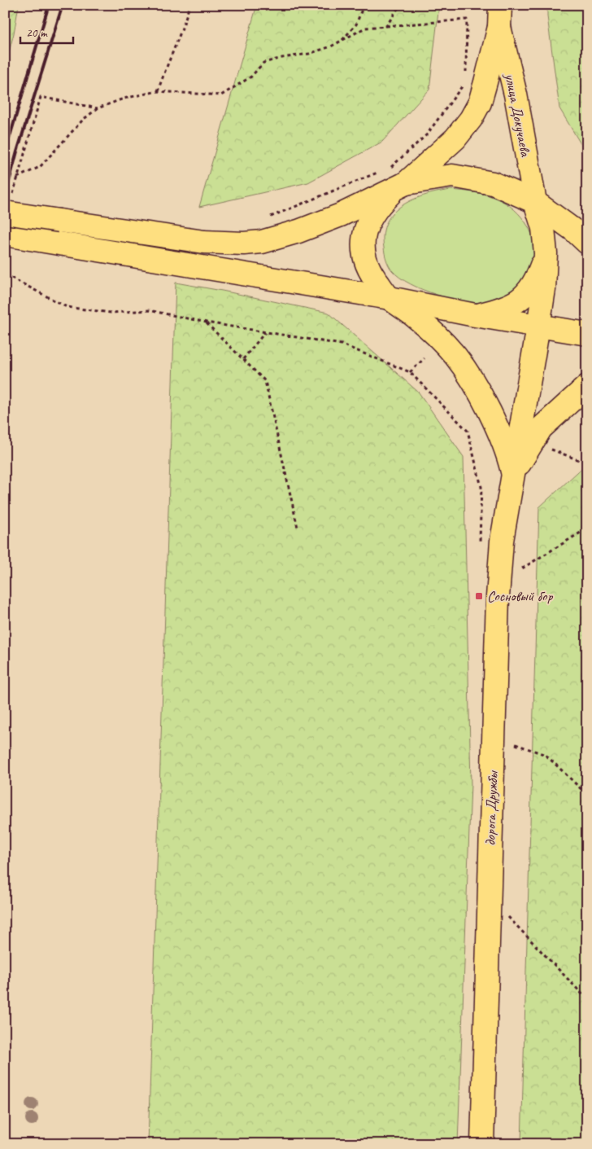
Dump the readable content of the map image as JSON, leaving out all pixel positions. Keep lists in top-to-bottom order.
{
  "streets": {
    "main road": ["улица Докучаева", "дорога Дружбы"]
  },
  "crossings": [
    ["улица Докучаева", "дорога Дружбы"]
  ],
  "places": {
    "transit": ["Сосновый бор"]
  },
  "scale_bar": "20 m"
}
